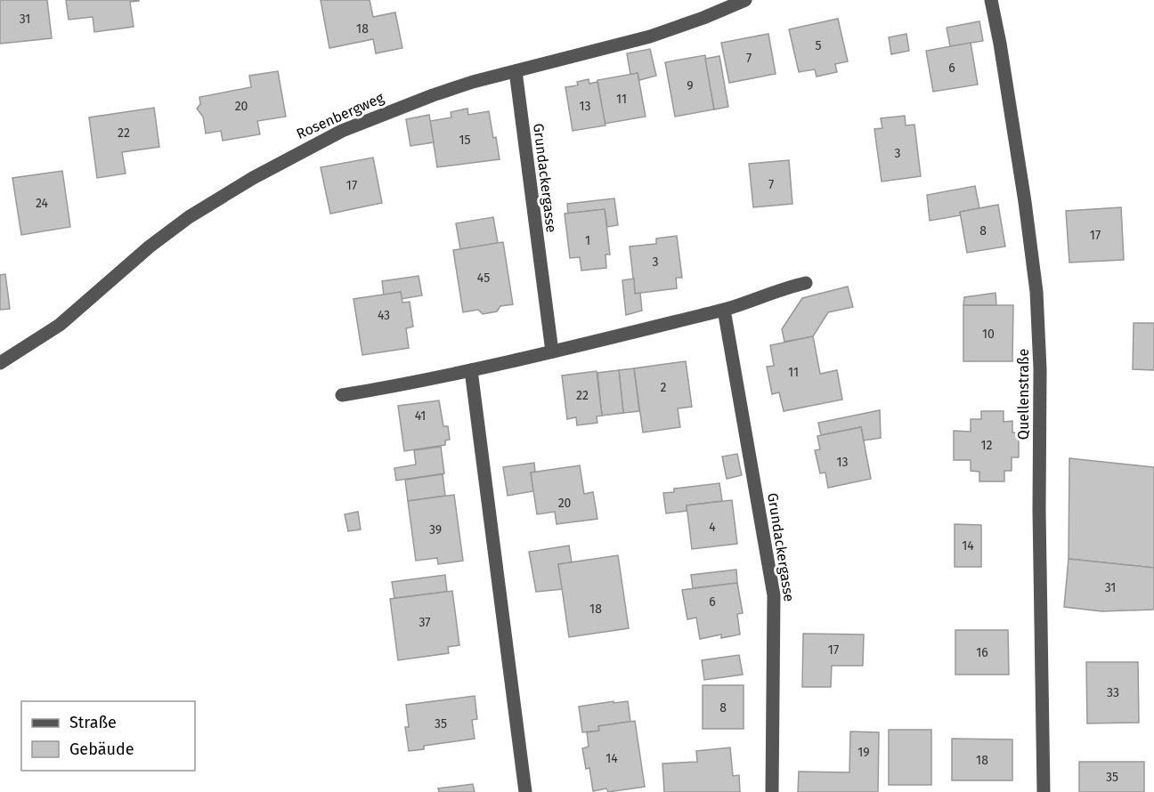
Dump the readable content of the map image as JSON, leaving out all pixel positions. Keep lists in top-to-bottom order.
{
  "streets": {
    "street": ["Rosenbergweg", "Grundackergasse", "Quellenstraße"]
  },
  "crossings": [
    ["Rosenbergweg", "Grundackergasse"]
  ],
  "house_numbers": [
    "31",
    "18",
    "5",
    "7",
    "6",
    "9",
    "11",
    "20",
    "13",
    "22",
    "15",
    "3",
    "7",
    "17",
    "24",
    "8",
    "17",
    "1",
    "3",
    "45",
    "43",
    "10",
    "11",
    "2",
    "22",
    "41",
    "12",
    "13",
    "20",
    "4",
    "39",
    "14",
    "31",
    "6",
    "18",
    "37",
    "17",
    "16",
    "33",
    "8",
    "35",
    "19",
    "14",
    "18",
    "35"
  ],
  "legend": ["Straße", "Gebäude"]
}
